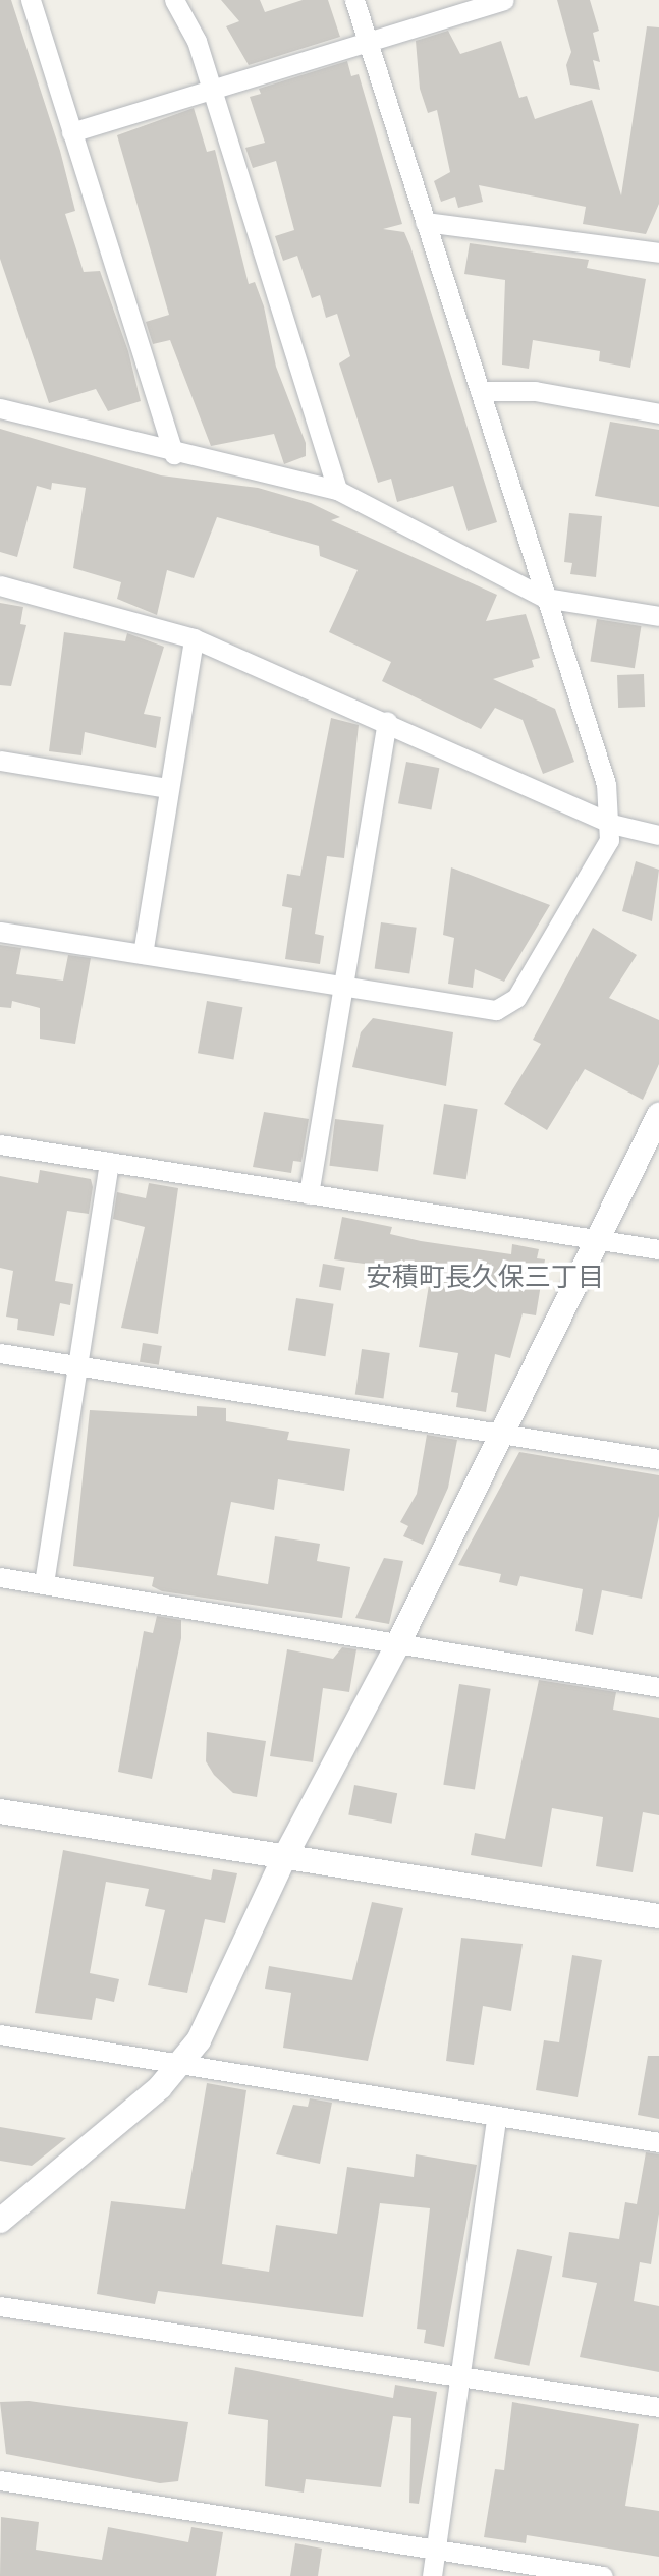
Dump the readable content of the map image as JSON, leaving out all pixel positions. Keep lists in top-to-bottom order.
{
  "districts": ["安積町長久保三丁目"]
}
